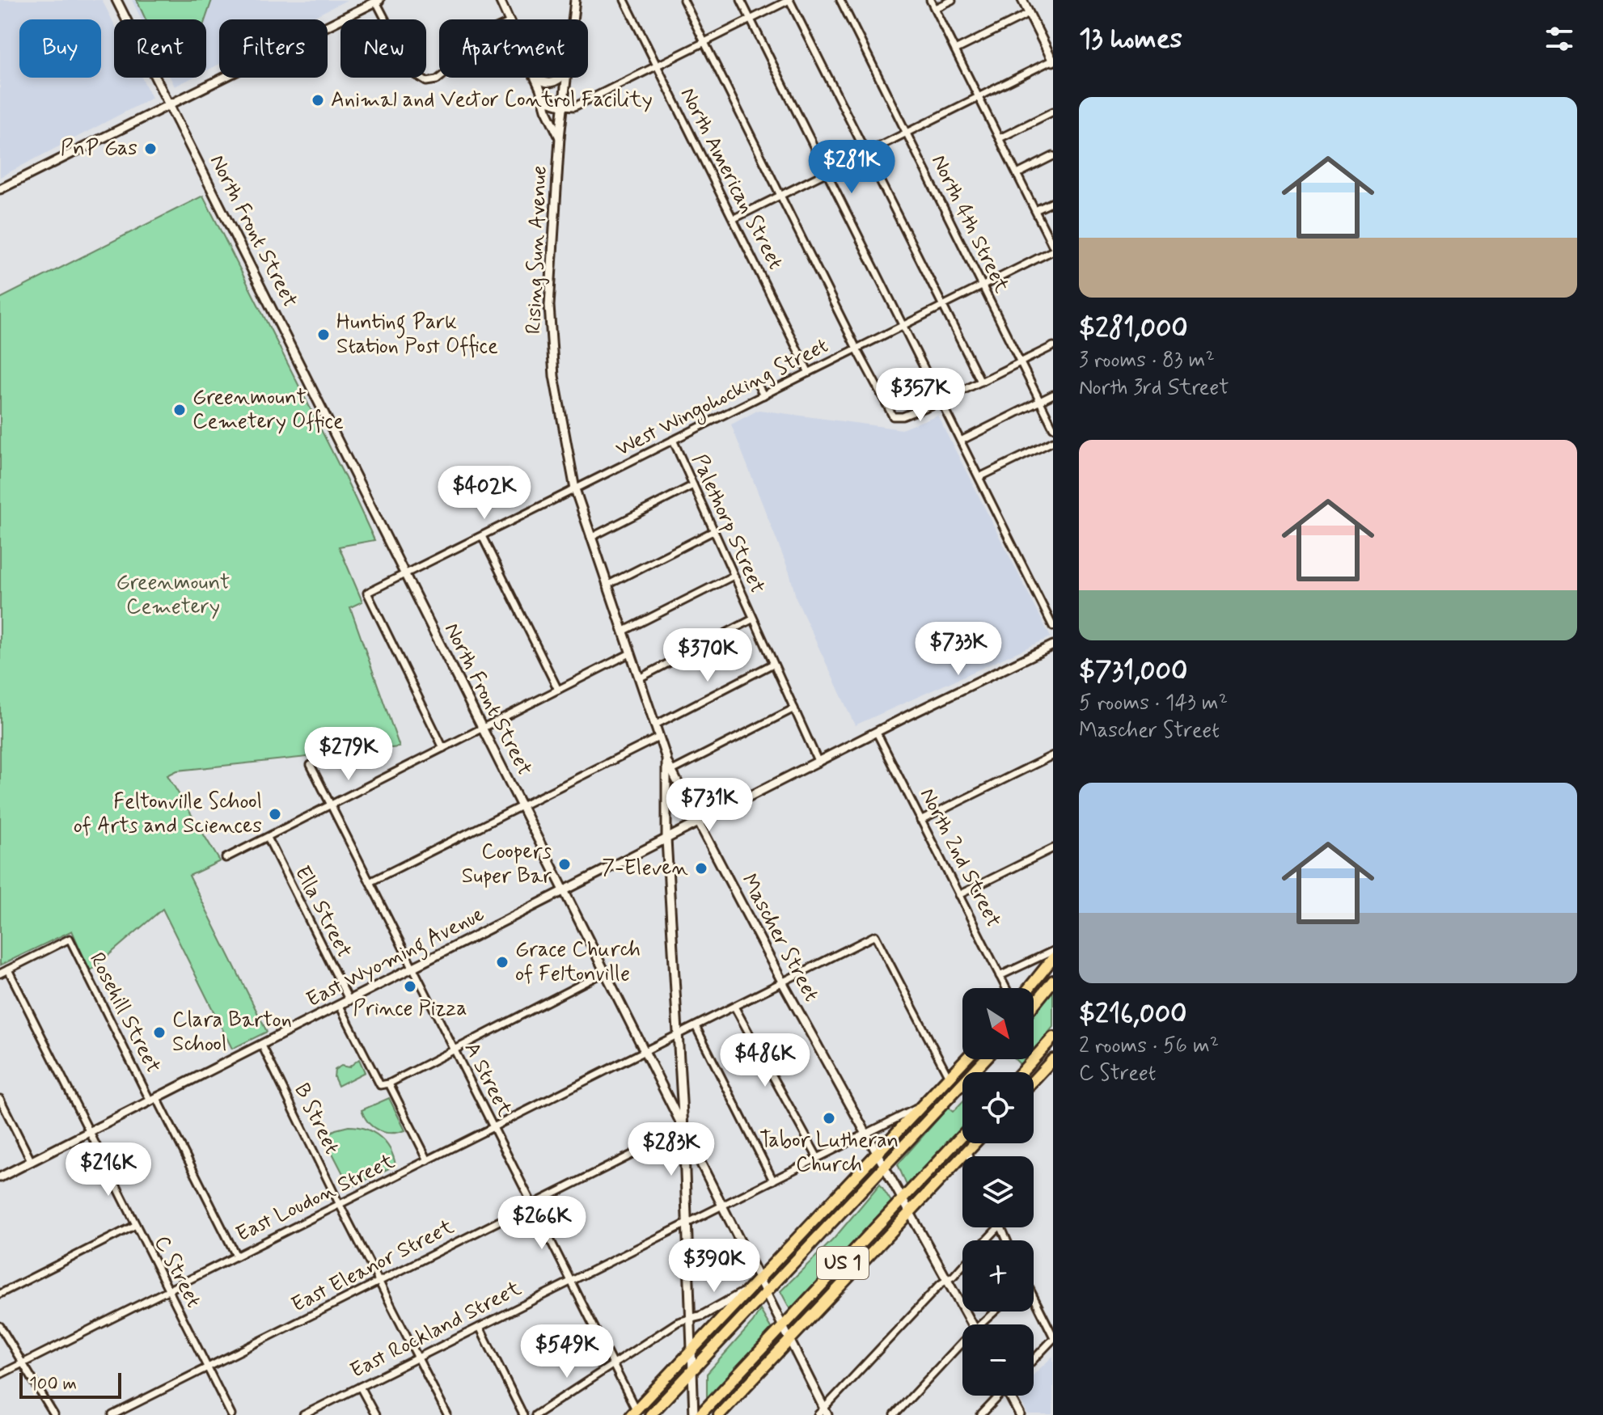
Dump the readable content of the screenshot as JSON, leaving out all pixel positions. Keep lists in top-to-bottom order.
{
  "streets": {
    "highway": ["US 1"],
    "street": [
      "North American Street",
      "North 4th Street",
      "North Front Street",
      "Rising Sun Avenue",
      "West Wingohocking Street",
      "Palethorp Street",
      "North 2nd Street",
      "Ella Street",
      "Mascher Street",
      "East Wyoming Avenue",
      "Rosehill Street",
      "A Street",
      "B Street",
      "East Loudon Street",
      "East Eleanor Street",
      "C Street",
      "East Rockland Street"
    ]
  },
  "crossings": [
    ["North American Street", "West Wingohocking Street"],
    ["North 4th Street", "West Wingohocking Street"],
    ["North Front Street", "Rising Sun Avenue"],
    ["North Front Street", "West Wingohocking Street"],
    ["North Front Street", "East Wyoming Avenue"],
    ["North Front Street", "East Loudon Street"],
    ["North Front Street", "US 1"],
    ["North Front Street", "East Eleanor Street"],
    ["North Front Street", "East Rockland Street"],
    ["Rising Sun Avenue", "West Wingohocking Street"],
    ["Rising Sun Avenue", "Mascher Street"],
    ["Rising Sun Avenue", "East Wyoming Avenue"],
    ["Rising Sun Avenue", "East Loudon Street"],
    ["Rising Sun Avenue", "US 1"],
    ["Rising Sun Avenue", "East Eleanor Street"],
    ["Rising Sun Avenue", "East Rockland Street"],
    ["West Wingohocking Street", "Palethorp Street"],
    ["Palethorp Street", "East Wyoming Avenue"],
    ["North 2nd Street", "East Wyoming Avenue"],
    ["Ella Street", "East Wyoming Avenue"],
    ["Mascher Street", "East Wyoming Avenue"],
    ["Mascher Street", "East Loudon Street"],
    ["Mascher Street", "US 1"],
    ["Mascher Street", "East Rockland Street"],
    ["East Wyoming Avenue", "Rosehill Street"],
    ["East Wyoming Avenue", "A Street"],
    ["East Wyoming Avenue", "B Street"],
    ["East Wyoming Avenue", "C Street"],
    ["Rosehill Street", "East Loudon Street"],
    ["Rosehill Street", "C Street"],
    ["A Street", "East Loudon Street"],
    ["A Street", "US 1"],
    ["A Street", "East Eleanor Street"],
    ["A Street", "East Rockland Street"],
    ["B Street", "East Loudon Street"],
    ["B Street", "East Eleanor Street"],
    ["B Street", "East Rockland Street"],
    ["East Loudon Street", "US 1"],
    ["East Loudon Street", "C Street"],
    ["US 1", "East Rockland Street"],
    ["East Eleanor Street", "C Street"]
  ],
  "parks": ["Greenmount Cemetery"],
  "places": [
    "Animal and Vector Control Facility",
    "PnP Gas",
    "Hunting Park Station Post Office",
    "Greenmount Cemetery Office",
    "Feltonville School of Arts and Sciences",
    "Coopers Super Bar",
    "7-Eleven",
    "Grace Church of Feltonville",
    "Prince Pizza",
    "Clara Barton School",
    "Tabor Lutheran Church"
  ],
  "scale_bar": "100 m",
  "north": "bottom right",
  "page": {
    "heading": "13 homes",
    "chip": [
      "Buy",
      "Rent",
      "Filters",
      "New",
      "Apartment"
    ],
    "list": [
      {
        "name": "$281,000",
        "note": "3 rooms · 83 m² · North 3rd Street"
      },
      {
        "name": "$731,000",
        "note": "5 rooms · 143 m² · Mascher Street"
      },
      {
        "name": "$216,000",
        "note": "2 rooms · 56 m² · C Street"
      }
    ],
    "price": [
      "$281K",
      "$357K",
      "$402K",
      "$733K",
      "$370K",
      "$279K",
      "$731K",
      "$486K",
      "$283K",
      "$216K",
      "$266K",
      "$390K",
      "$549K"
    ],
    "map_buttons": ["+", "−"],
    "scale": "100 m"
  }
}
